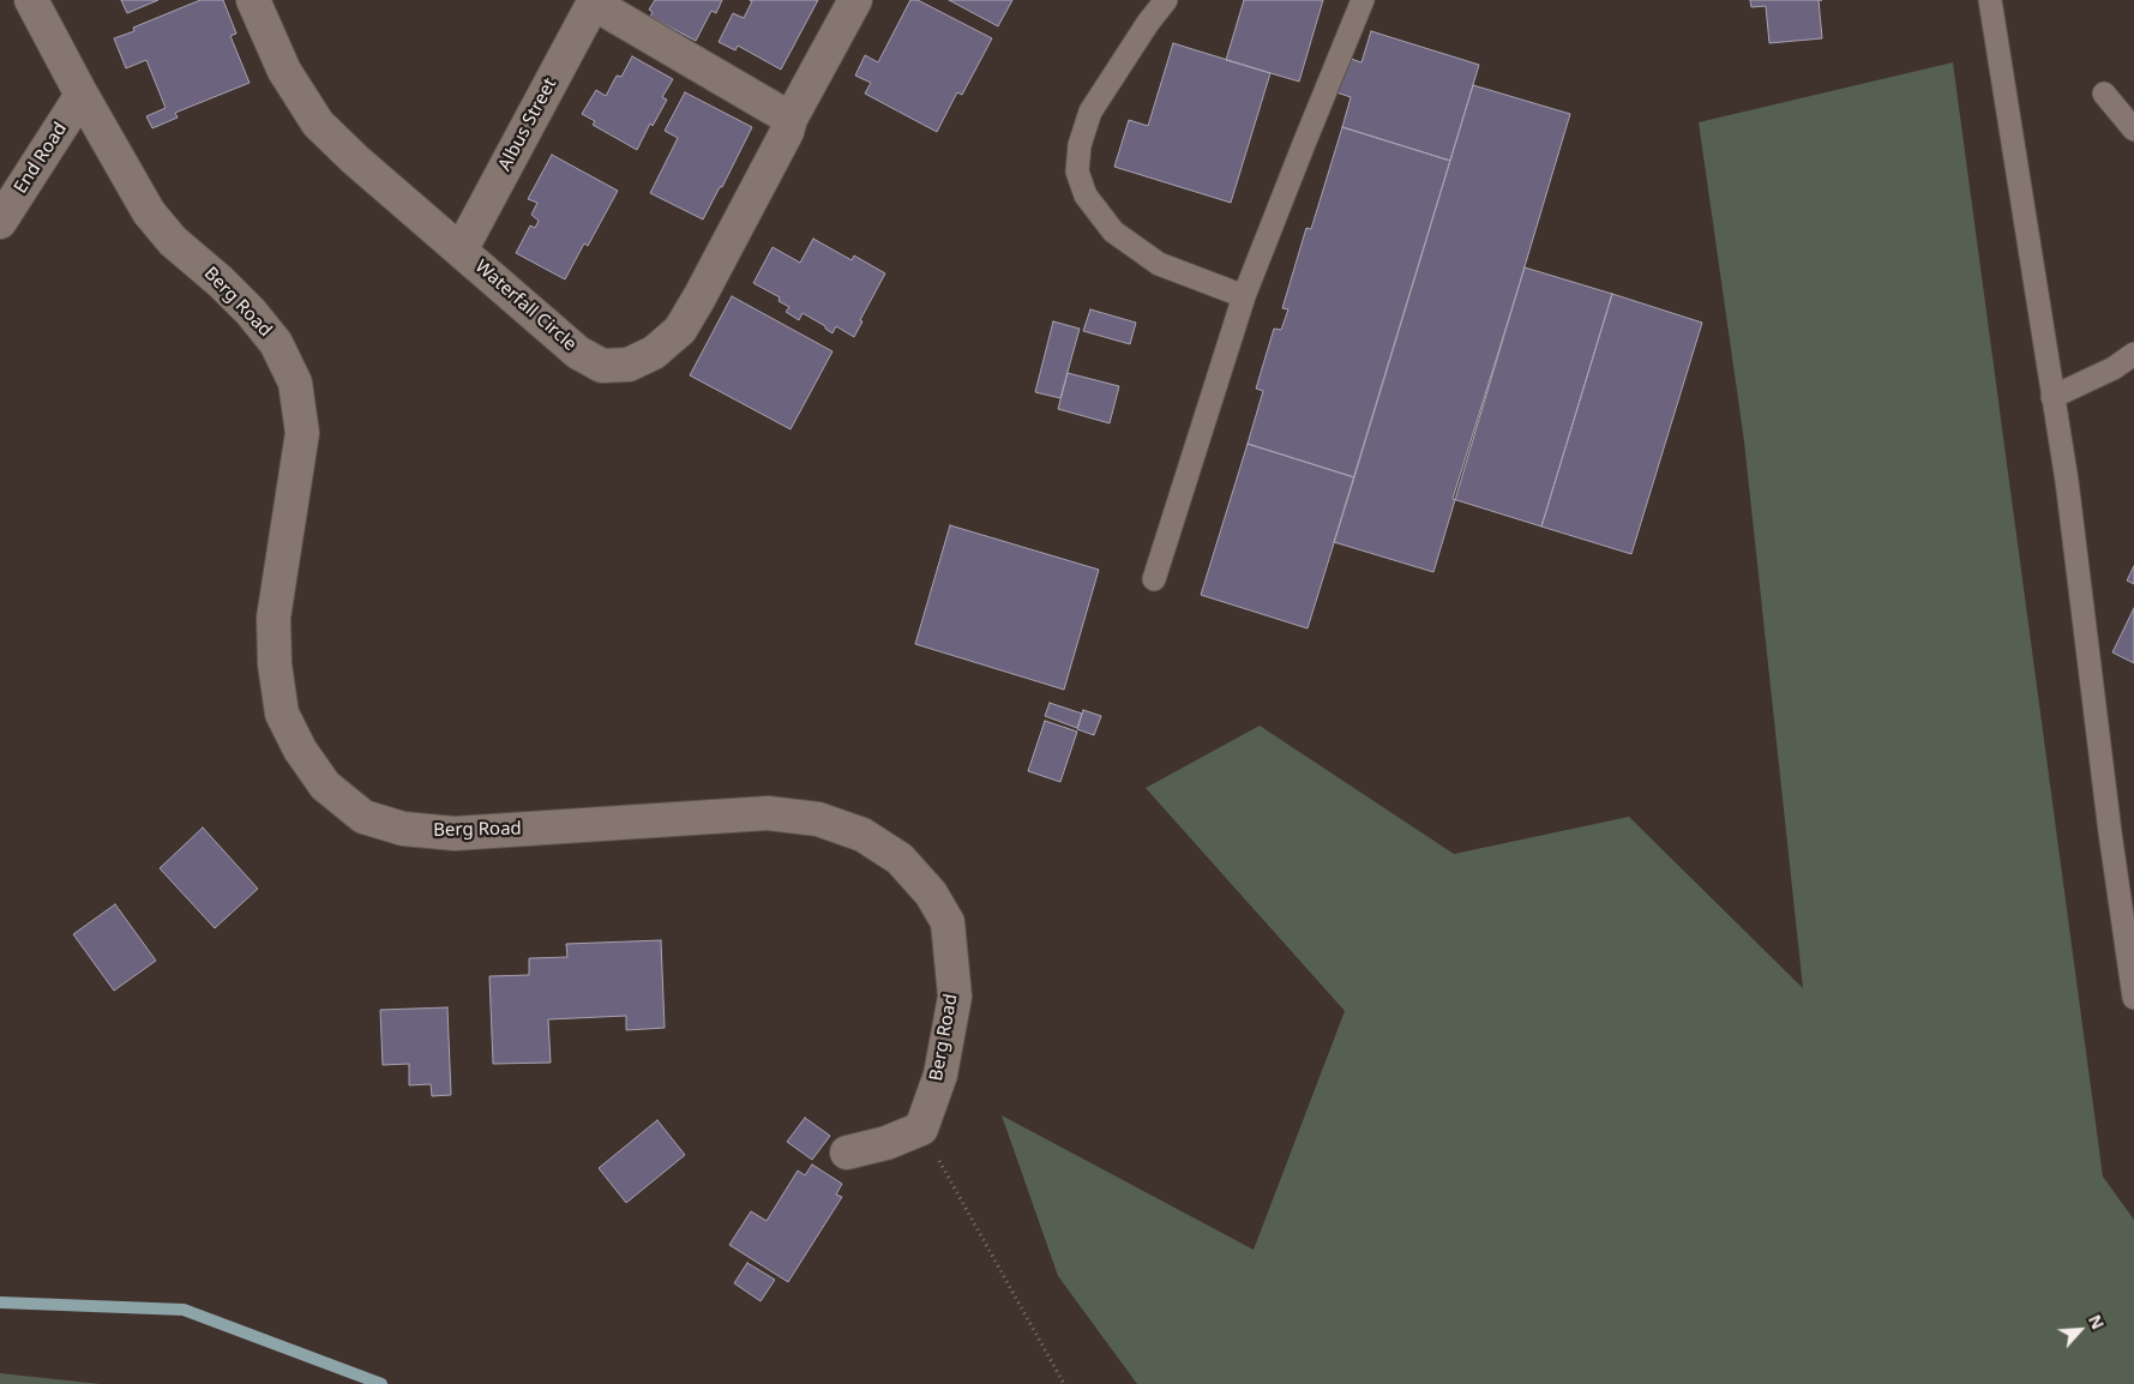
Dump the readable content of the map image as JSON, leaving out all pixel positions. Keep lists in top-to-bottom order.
{
  "streets": {
    "street": [
      "Albus Street",
      "End Road",
      "Berg Road",
      "Waterfall Circle"
    ]
  },
  "crossings": [
    ["Albus Street", "Waterfall Circle"],
    ["End Road", "Berg Road"]
  ],
  "north": "top right"
}
